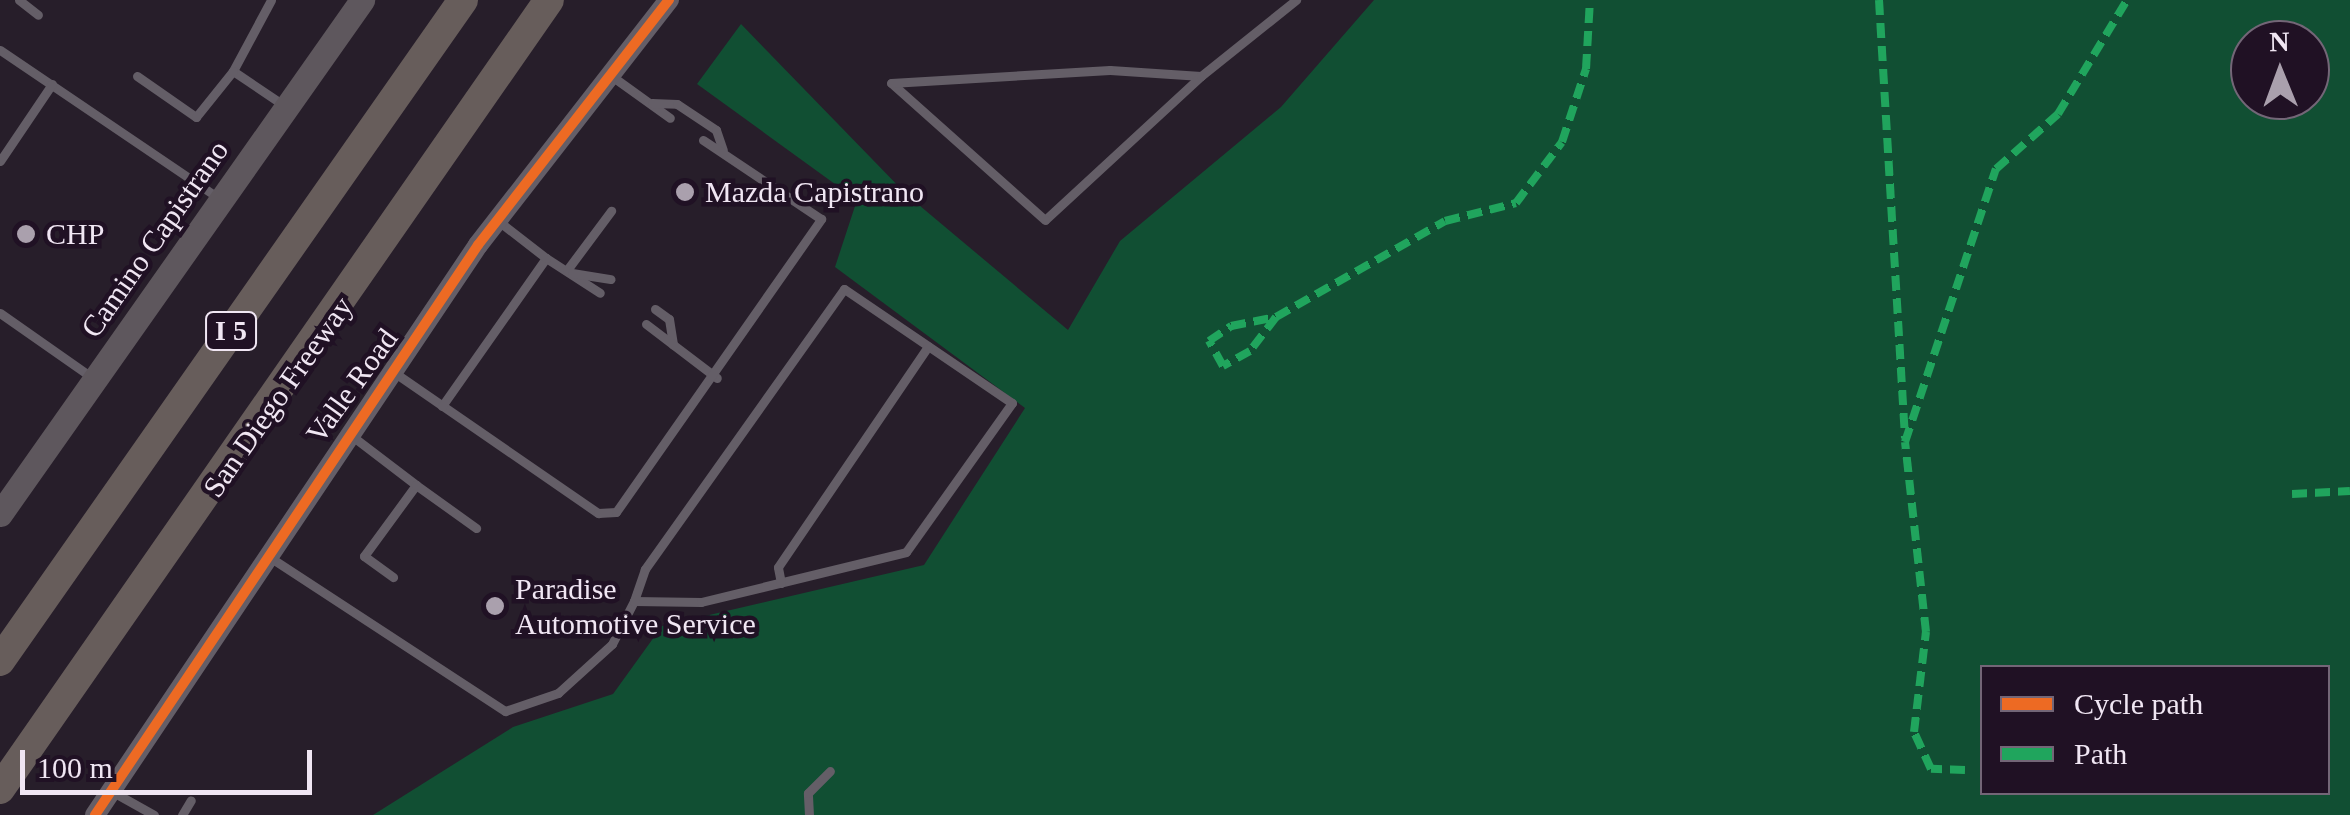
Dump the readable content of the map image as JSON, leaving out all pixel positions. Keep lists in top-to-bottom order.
{
  "streets": {
    "highway": ["I 5", "San Diego Freeway"],
    "main road": ["Camino Capistrano"],
    "street": ["Valle Road"]
  },
  "places": ["Mazda Capistrano", "CHP", "Paradise Automotive Service"],
  "legend": ["Cycle path", "Path"],
  "scale_bar": "100 m",
  "north": "top"
}
